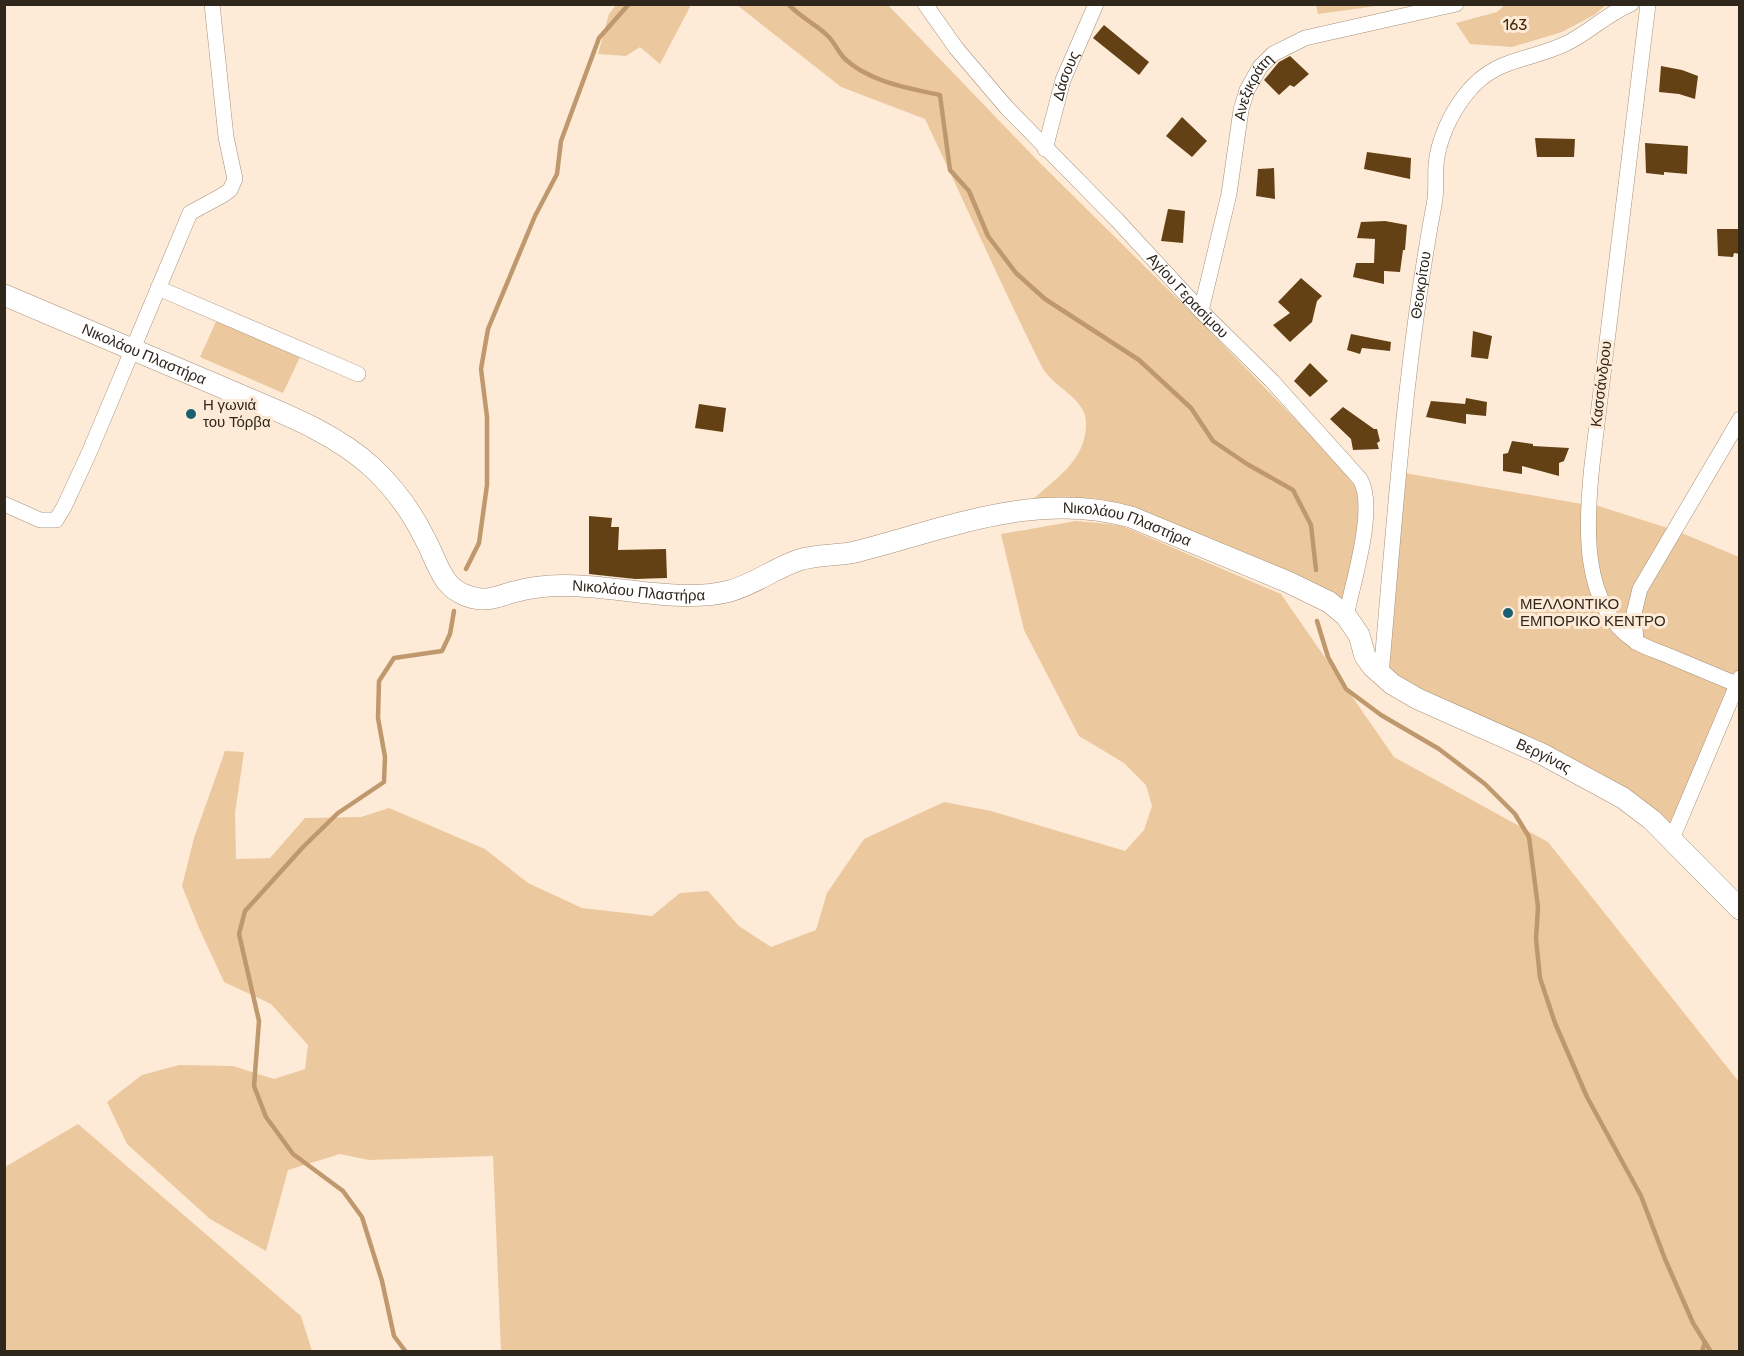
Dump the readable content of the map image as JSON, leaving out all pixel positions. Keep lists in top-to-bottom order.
{
  "streets": {
    "street": [
      "Δάσους",
      "Ανεξικράτη",
      "Θεοκρίτου",
      "Αγίου Γερασίμου",
      "Νικολάου Πλαστήρα",
      "Κασσάνδρου",
      "Βεργίνας"
    ]
  },
  "crossings": [
    ["Δάσους", "Αγίου Γερασίμου"],
    ["Ανεξικράτη", "Αγίου Γερασίμου"],
    ["Θεοκρίτου", "Βεργίνας"],
    ["Αγίου Γερασίμου", "Νικολάου Πλαστήρα"],
    ["Αγίου Γερασίμου", "Βεργίνας"],
    ["Νικολάου Πλαστήρα", "Βεργίνας"]
  ],
  "parks": ["163"],
  "places": ["Η γωνιά του Τόρβα", "ΜΕΛΛΟΝΤΙΚΟ ΕΜΠΟΡΙΚΟ ΚΕΝΤΡΟ"]
}
